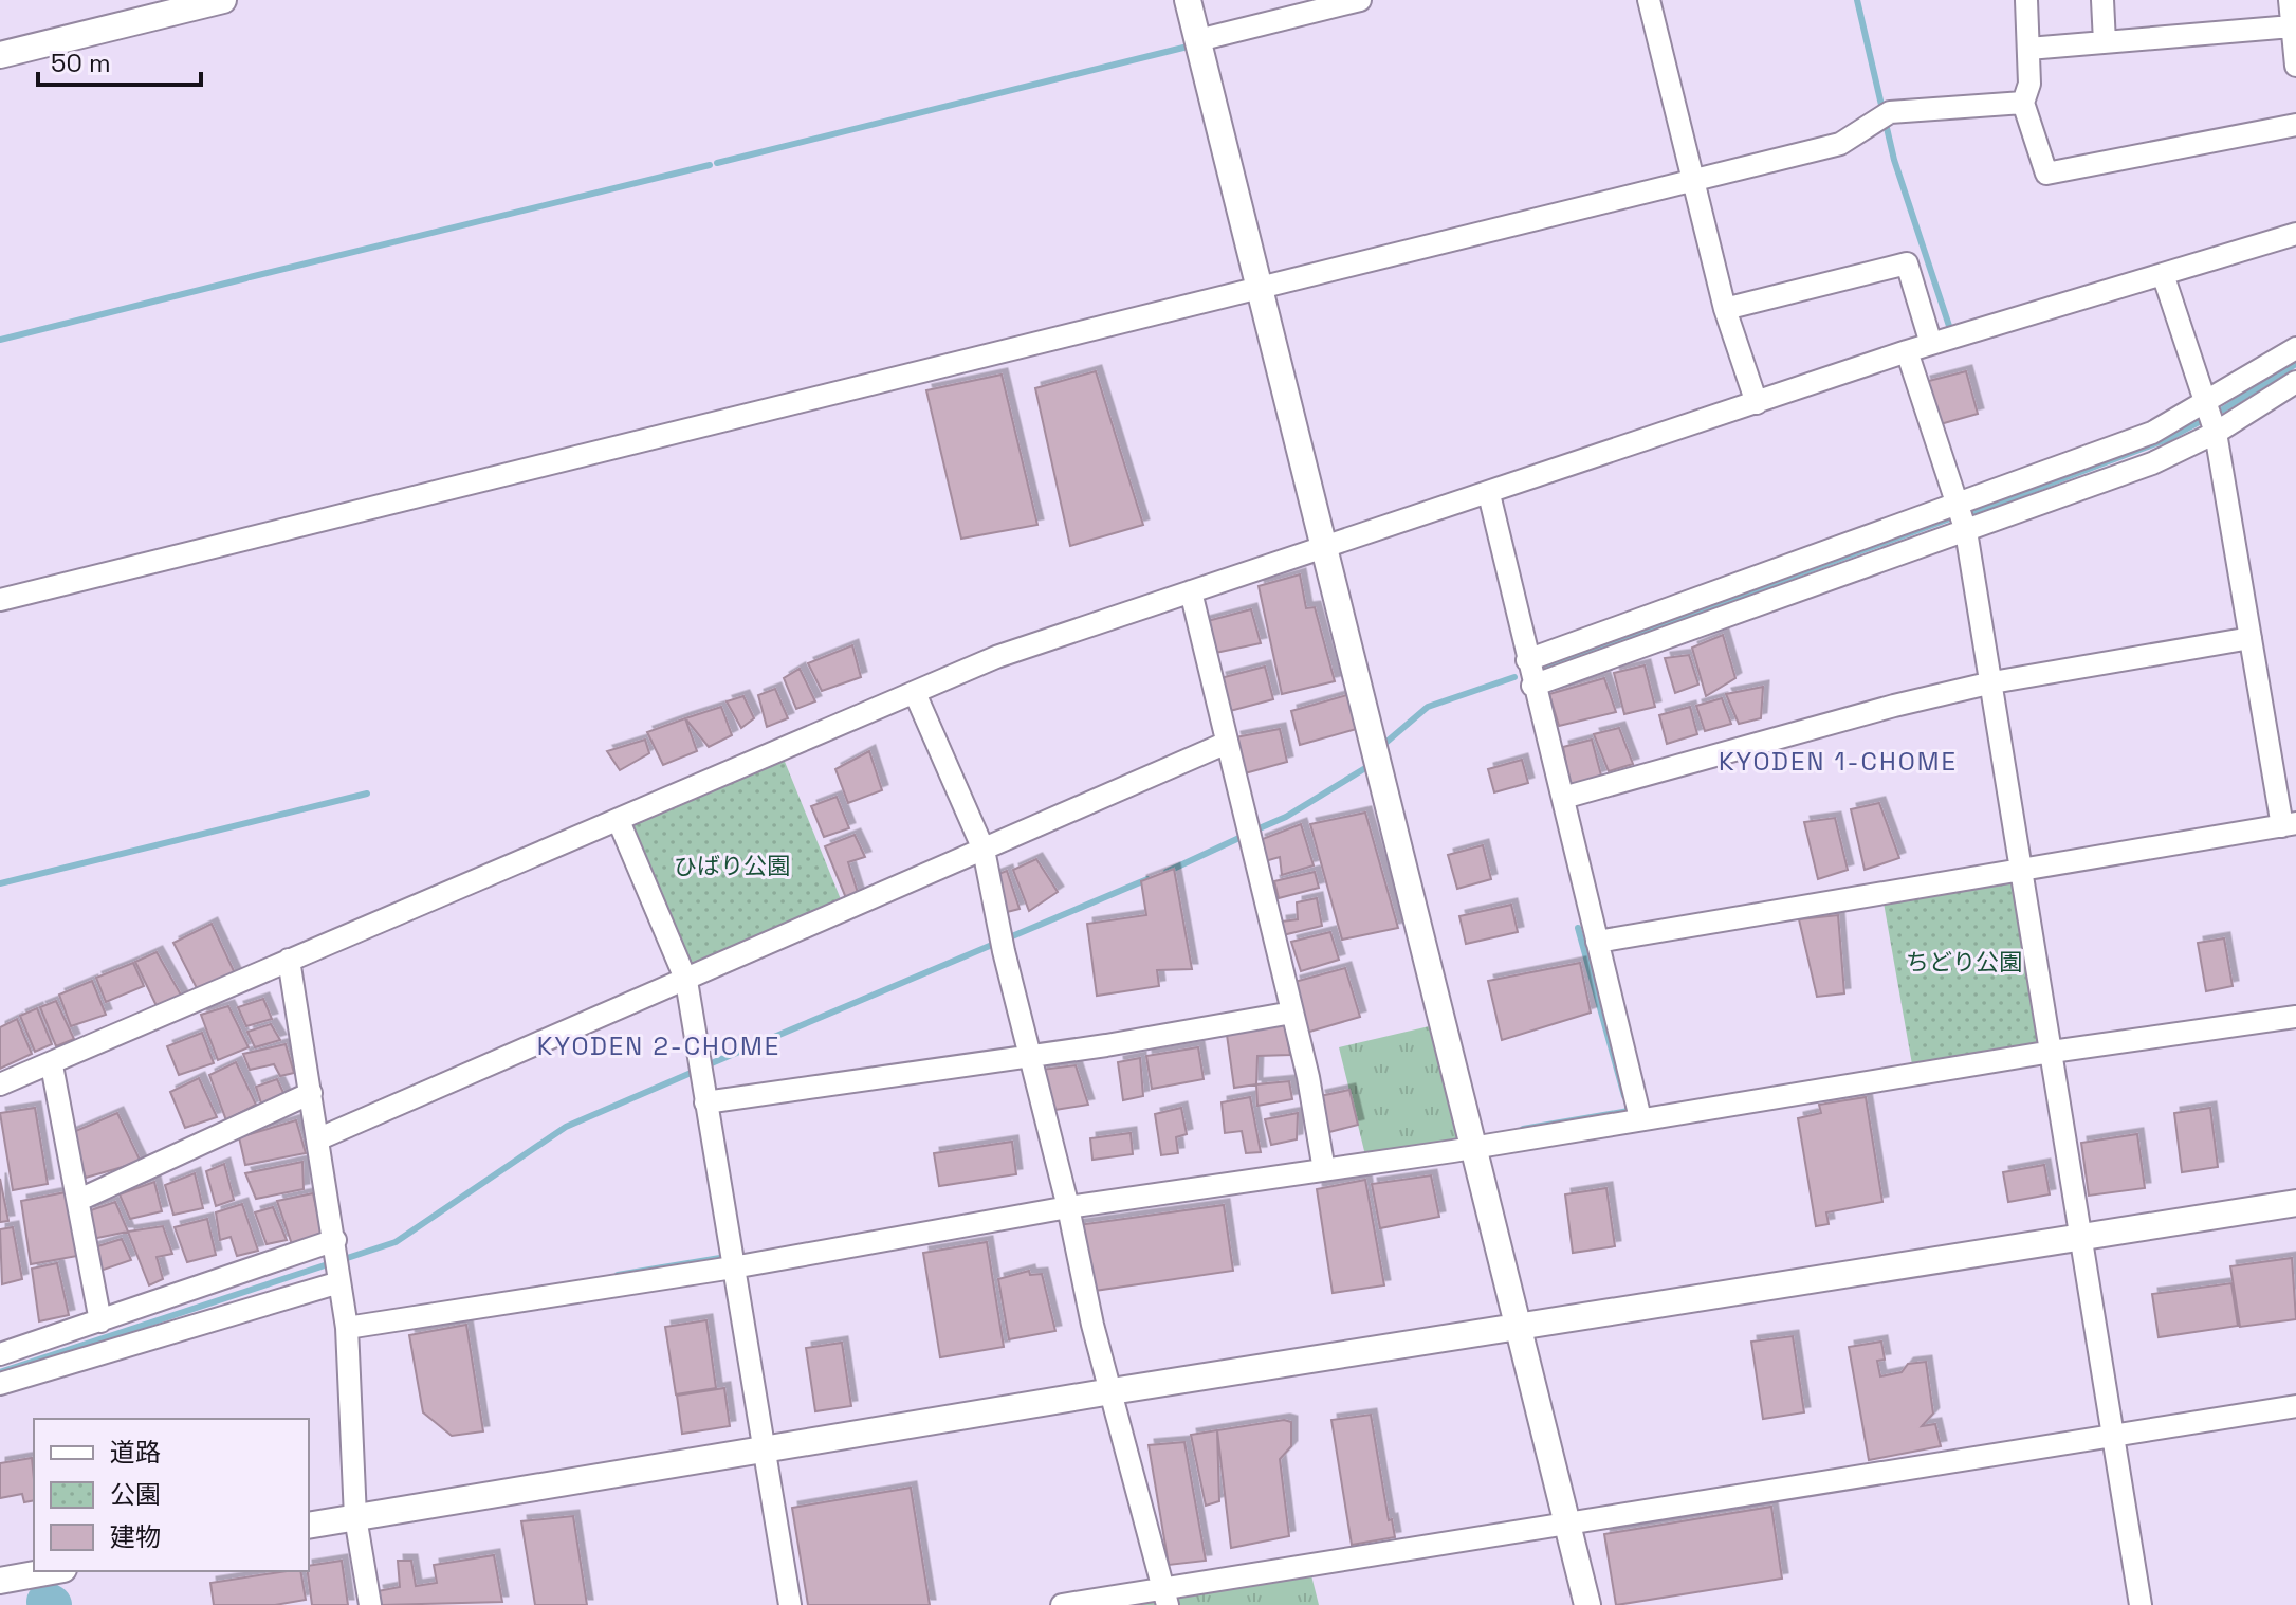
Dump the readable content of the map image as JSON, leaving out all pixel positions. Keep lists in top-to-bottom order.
{
  "districts": ["KYODEN 1-CHOME", "KYODEN 2-CHOME"],
  "parks": ["ひばり公園", "ちどり公園"],
  "legend": ["道路", "公園", "建物"],
  "scale_bar": "50 m"
}
